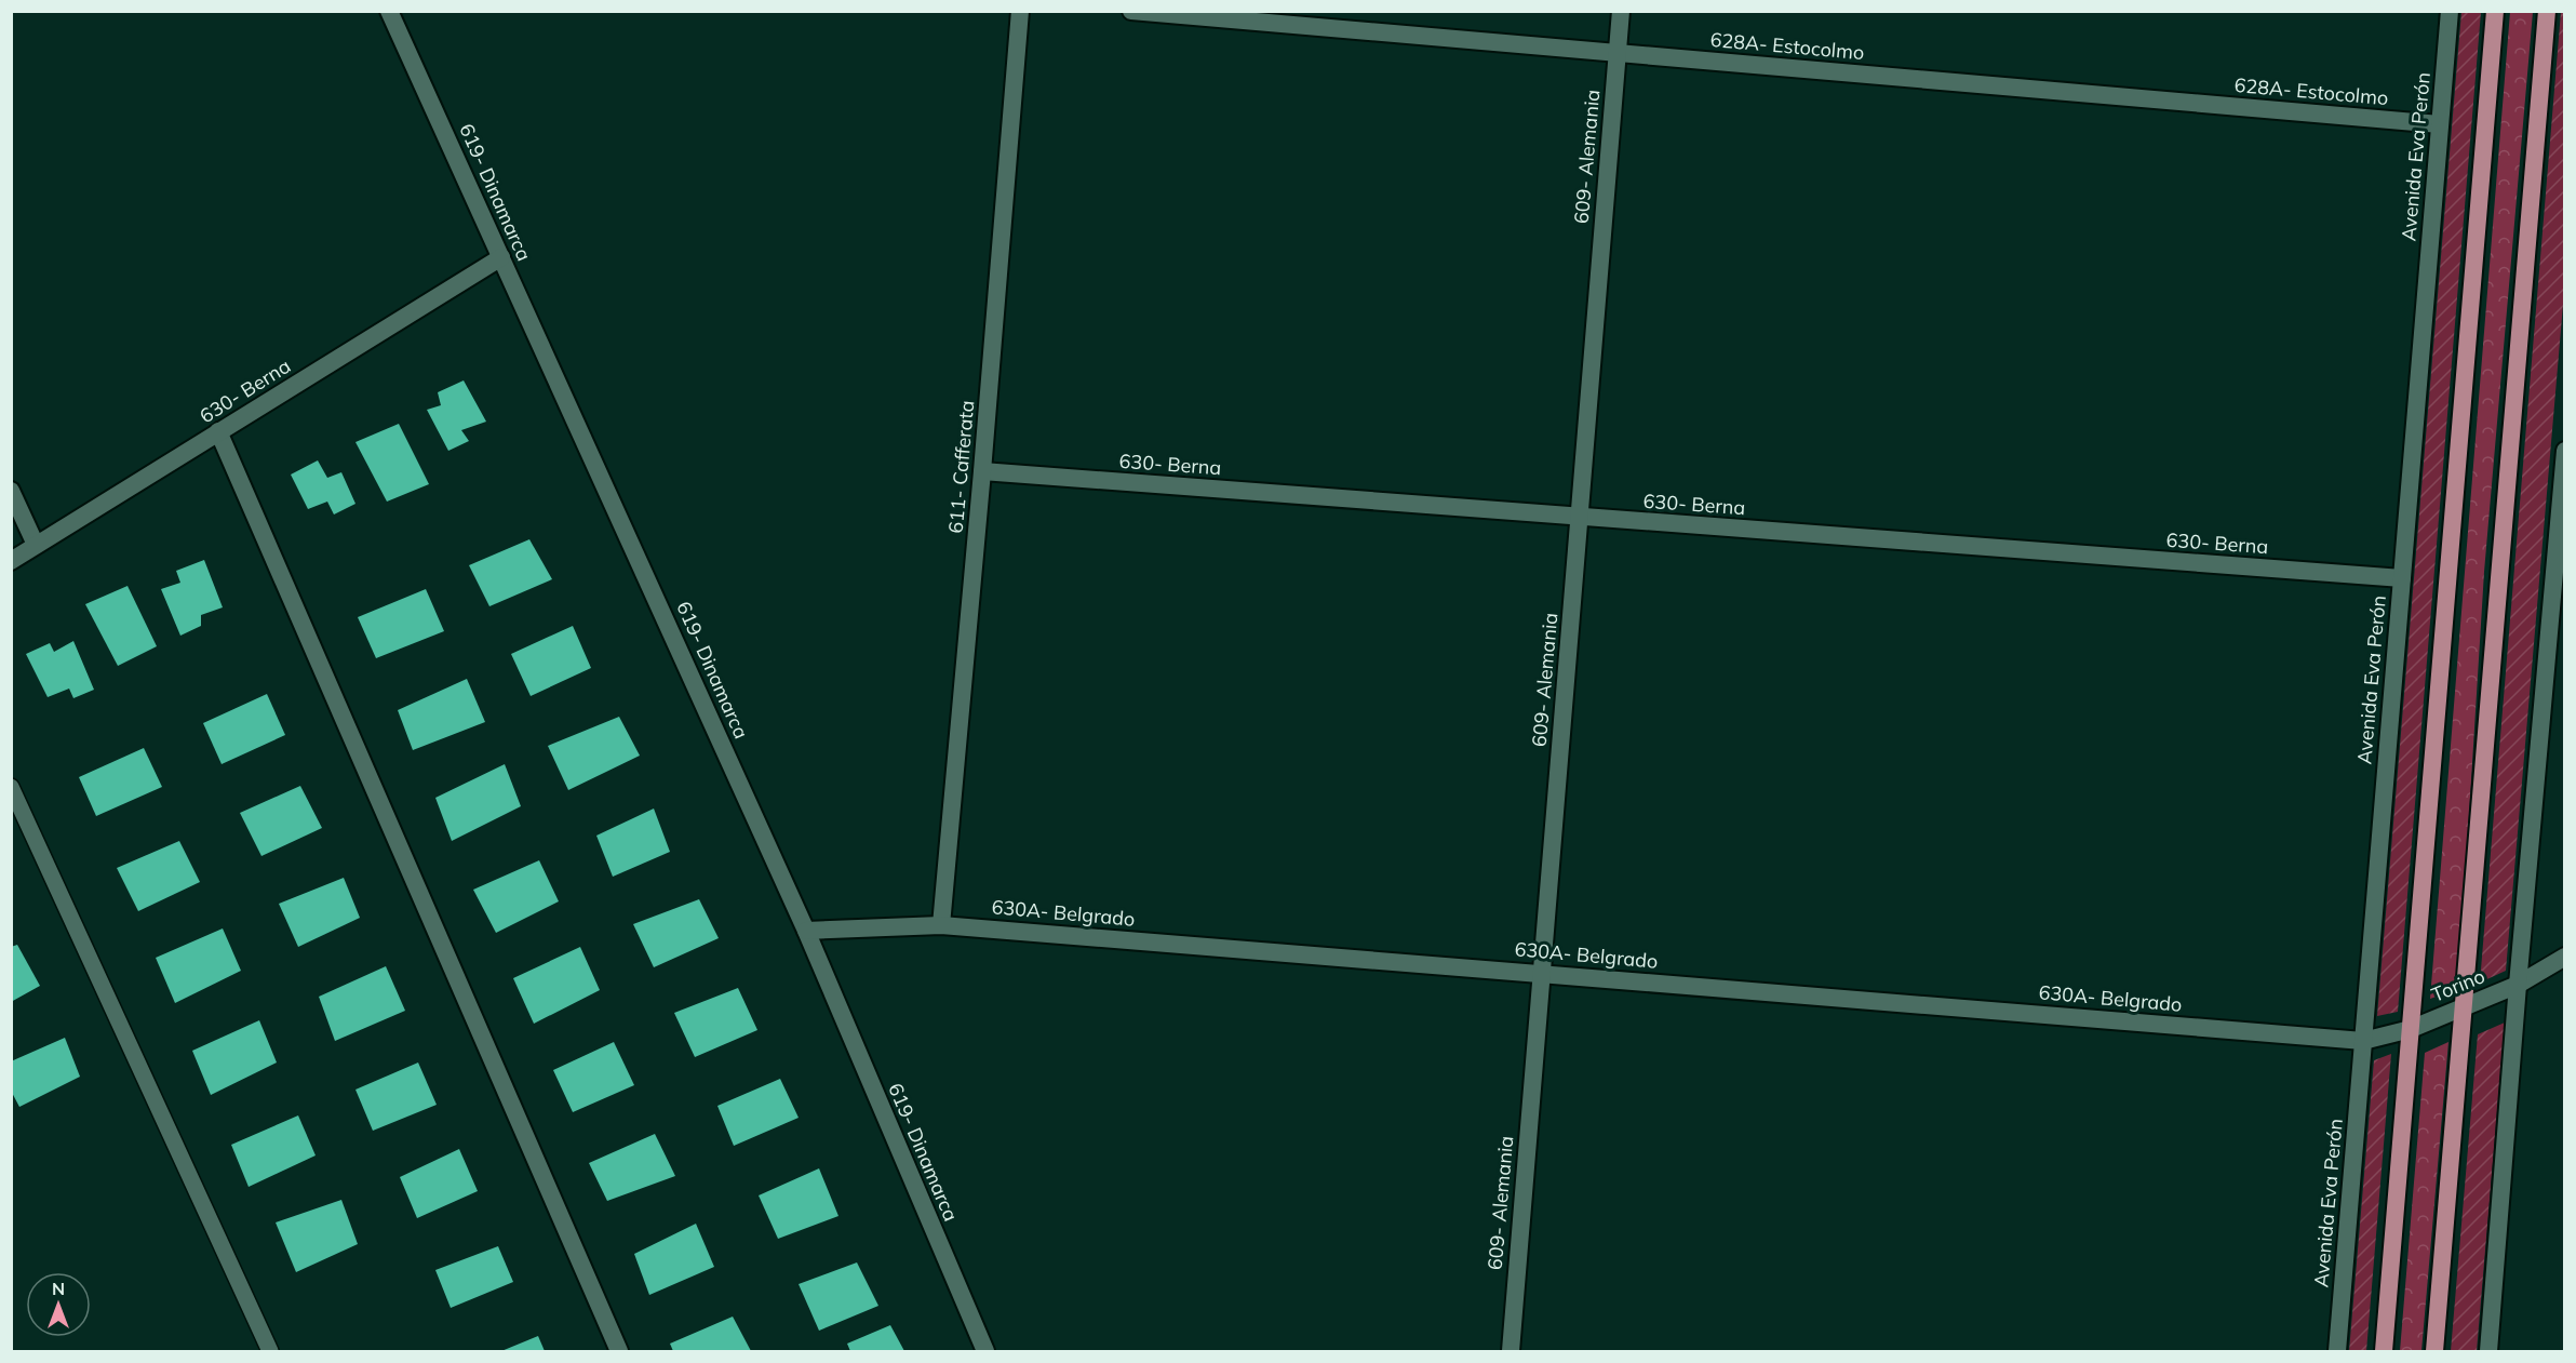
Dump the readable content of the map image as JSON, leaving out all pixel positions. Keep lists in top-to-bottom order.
{
  "streets": {
    "street": [
      "628A- Estocolmo",
      "609- Alemania",
      "Avenida Eva Perón",
      "619- Dinamarca",
      "630- Berna",
      "611- Cafferata",
      "630A- Belgrado",
      "Torino"
    ]
  },
  "crossings": [
    ["628A- Estocolmo", "609- Alemania"],
    ["628A- Estocolmo", "Avenida Eva Perón"],
    ["609- Alemania", "630- Berna"],
    ["609- Alemania", "630A- Belgrado"],
    ["Avenida Eva Perón", "630- Berna"],
    ["Avenida Eva Perón", "630A- Belgrado"],
    ["Avenida Eva Perón", "Torino"],
    ["619- Dinamarca", "630- Berna"],
    ["619- Dinamarca", "630A- Belgrado"],
    ["630- Berna", "611- Cafferata"],
    ["611- Cafferata", "630A- Belgrado"],
    ["630A- Belgrado", "Torino"]
  ],
  "north": "top"
}
